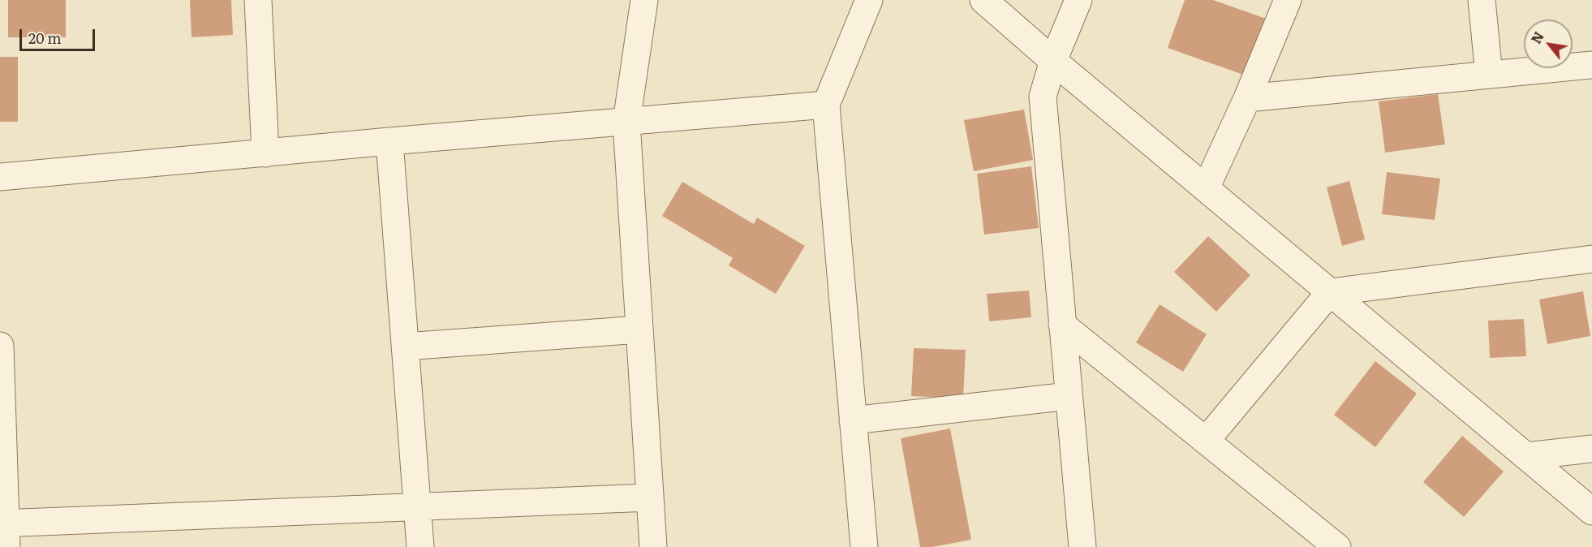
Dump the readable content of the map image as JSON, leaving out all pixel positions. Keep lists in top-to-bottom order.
{
  "scale_bar": "20 m",
  "north": "top left"
}
